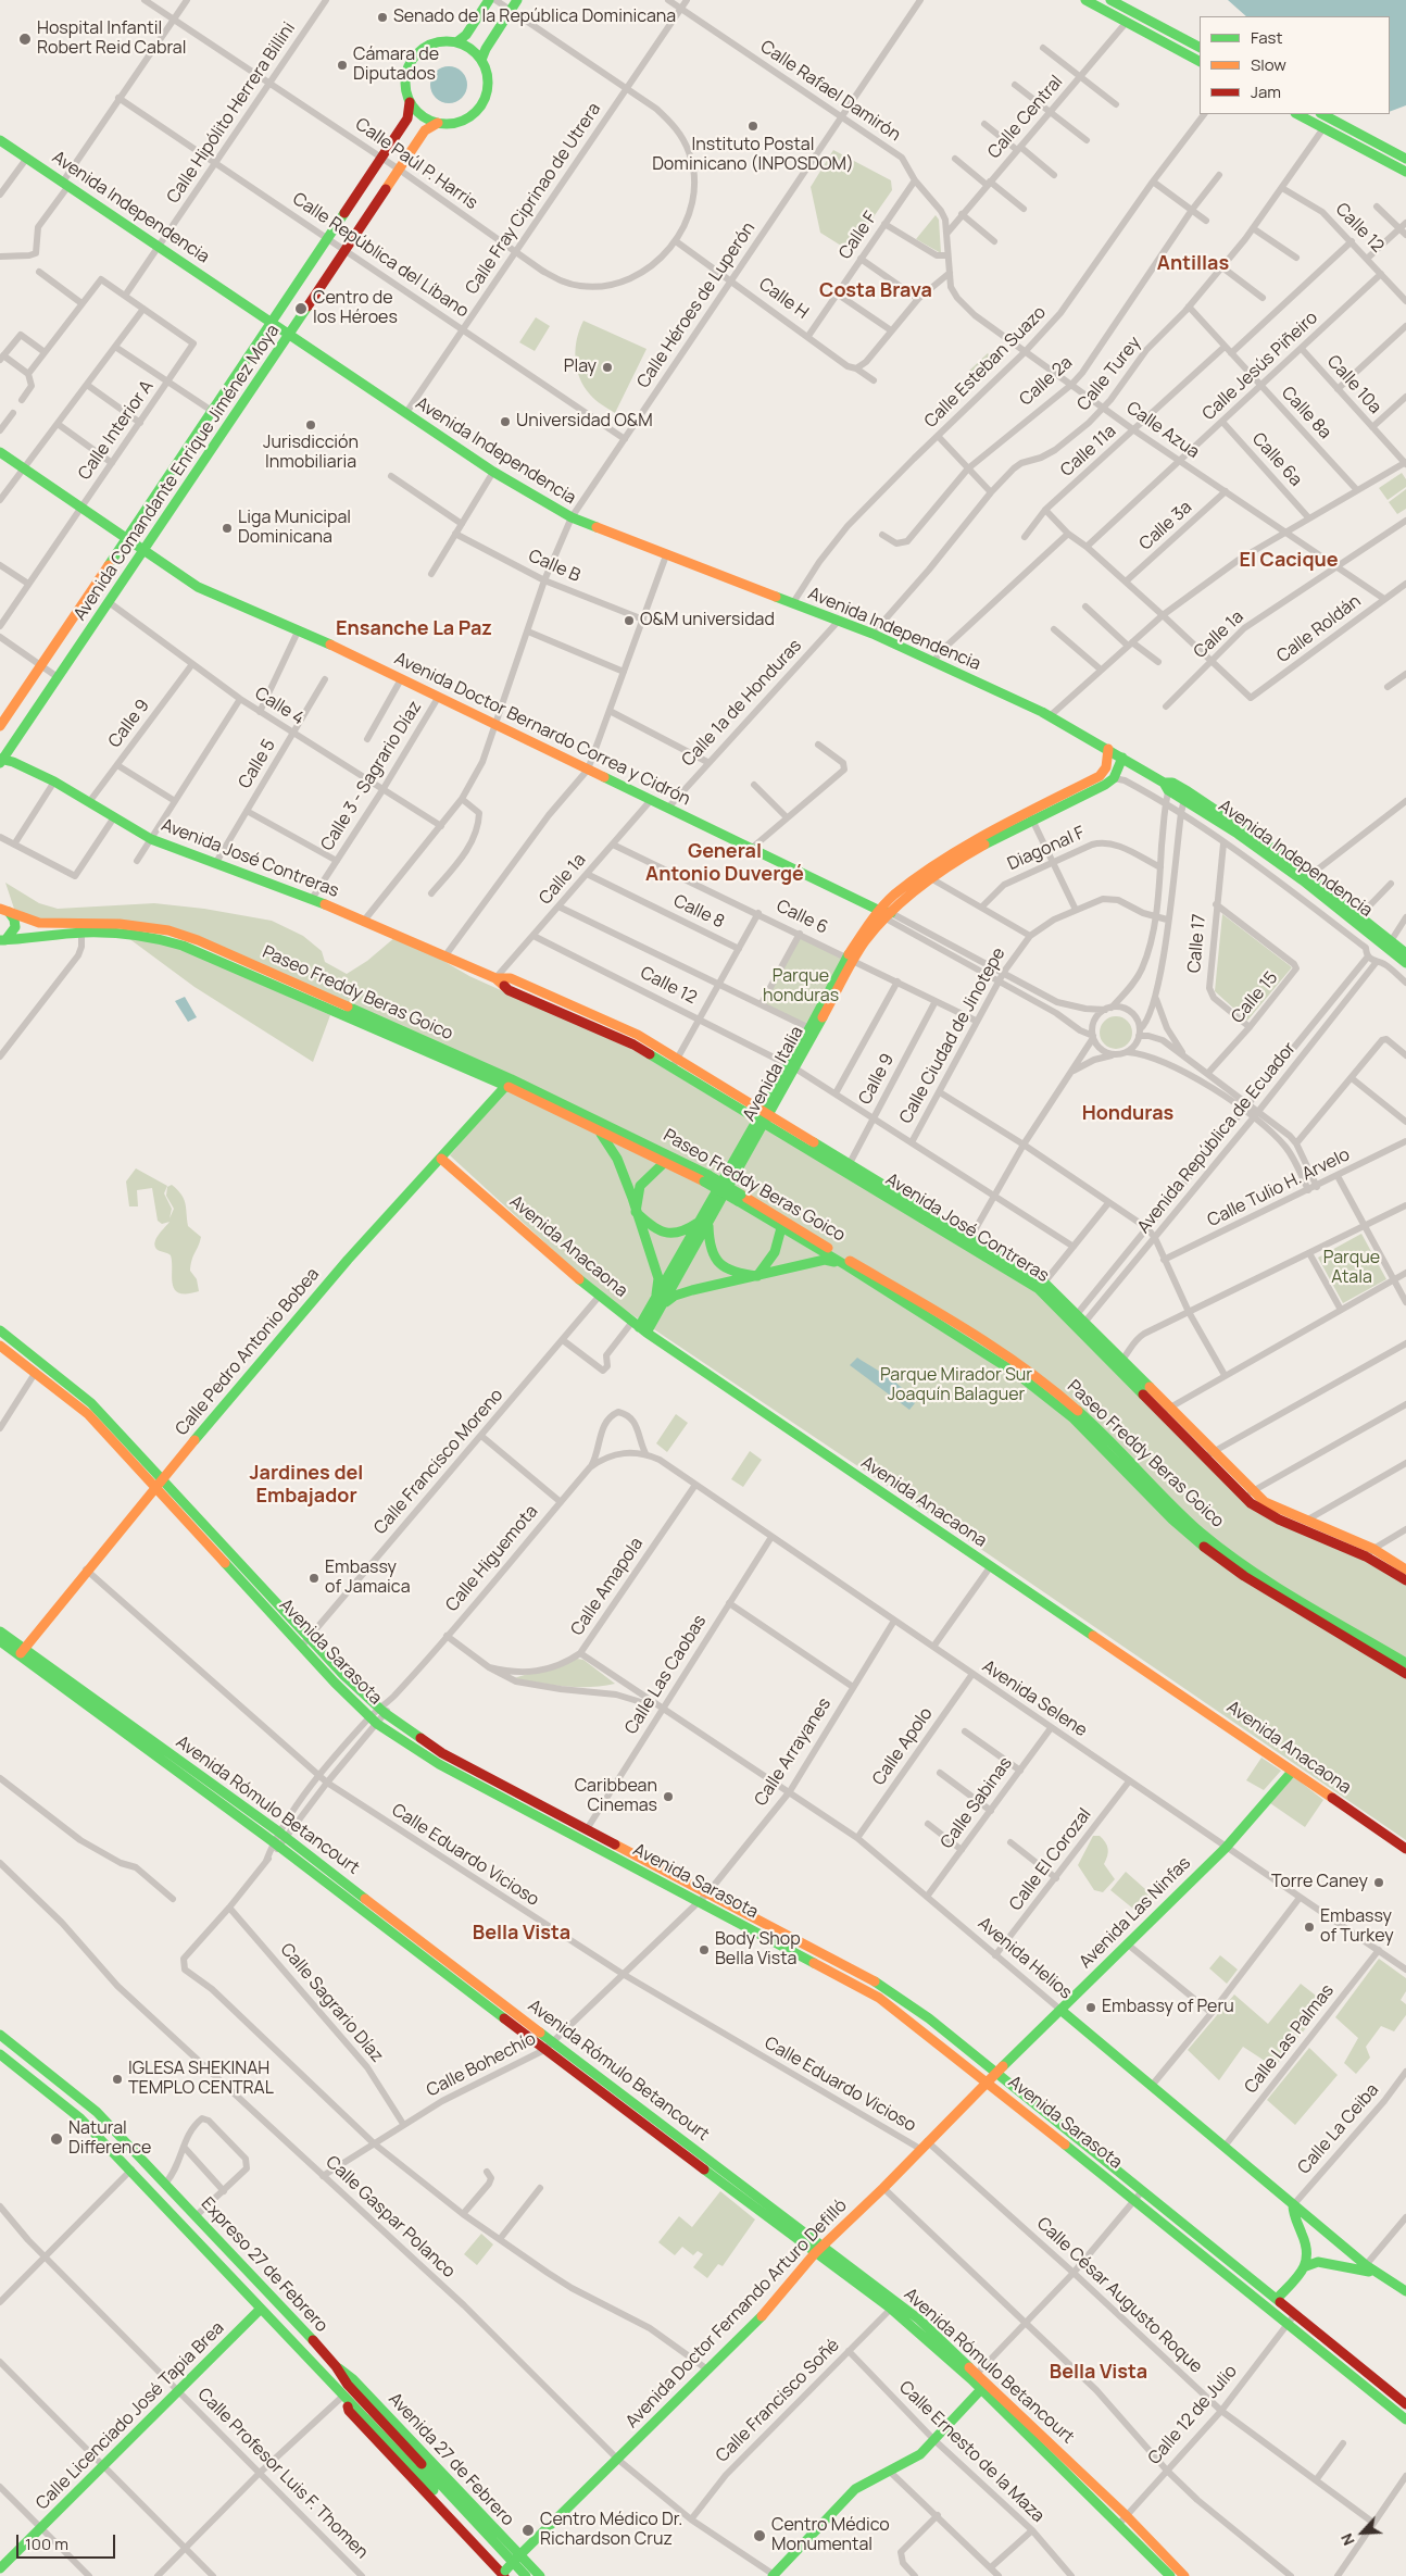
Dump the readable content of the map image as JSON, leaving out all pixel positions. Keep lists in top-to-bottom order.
{
  "streets": {
    "main road": [
      "Avenida Independencia",
      "Avenida Comandante Enrique Jiménez Moya",
      "Avenida Doctor Bernardo Correa y Cidrón",
      "Avenida José Contreras",
      "Paseo Freddy Beras Goico",
      "Avenida Italia",
      "Avenida Anacaona",
      "Calle Pedro Antonio Bobea",
      "Avenida Sarasota",
      "Avenida Rómulo Betancourt",
      "Avenida Las Ninfas",
      "Avenida Helios",
      "Expreso 27 de Febrero",
      "Avenida Doctor Fernando Arturo Defilló",
      "Calle Licenciado José Tapia Brea",
      "Avenida 27 de Febrero"
    ],
    "street": [
      "Calle Rafael Damirón",
      "Calle Hipólito Herrera Billini",
      "Calle Central",
      "Calle Paúl P. Harris",
      "Calle Fray Ciprinao de Utrera",
      "Calle 12",
      "Calle F",
      "Calle República del Líbano",
      "Calle H",
      "Calle Héroes de Luperón",
      "Calle Jesús Piñeiro",
      "Calle Esteban Suazo",
      "Calle Turey",
      "Calle 2a",
      "Calle 10a",
      "Calle 8a",
      "Calle Interior A",
      "Calle Azua",
      "Calle 11a",
      "Calle 6a",
      "Calle 3a",
      "Calle B",
      "Calle Roldán",
      "Calle 1a",
      "Calle 1a de Honduras",
      "Calle 4",
      "Calle 9",
      "Calle 5",
      "Calle 3 - Sagrario Díaz",
      "Diagonal F",
      "Calle 8",
      "Calle 6",
      "Calle 17",
      "Calle 15",
      "Calle Ciudad de Jinotepe",
      "Avenida República de Ecuador",
      "Calle Tulio H. Arvelo",
      "Calle Francisco Moreno",
      "Calle Higuemota",
      "Calle Amapola",
      "Calle Las Caobas",
      "Avenida Selene",
      "Calle Apolo",
      "Calle Arrayanes",
      "Calle Sabinas",
      "Calle Eduardo Vicioso",
      "Calle El Corozal",
      "Calle Sagrario Díaz",
      "Calle Las Palmas",
      "Calle Bohechío",
      "Calle La Ceiba",
      "Calle Gaspar Polanco",
      "Calle César Augusto Roque",
      "Calle Francisco Soñé",
      "Calle 12 de Julio",
      "Calle Ernesto de la Maza",
      "Calle Profesor Luis F. Thomen"
    ]
  },
  "crossings": [
    ["Calle Rafael Damirón", "Calle Central"],
    ["Calle Rafael Damirón", "Calle Fray Ciprinao de Utrera"],
    ["Calle Rafael Damirón", "Calle F"],
    ["Calle Rafael Damirón", "Calle Héroes de Luperón"],
    ["Calle Rafael Damirón", "Calle Azua"],
    ["Calle Hipólito Herrera Billini", "Calle Paúl P. Harris"],
    ["Calle Hipólito Herrera Billini", "Avenida Independencia"],
    ["Calle Hipólito Herrera Billini", "Calle República del Líbano"],
    ["Calle Hipólito Herrera Billini", "Calle Interior A"],
    ["Calle Central", "Calle Azua"],
    ["Calle Paúl P. Harris", "Calle Fray Ciprinao de Utrera"],
    ["Calle Paúl P. Harris", "Calle H"],
    ["Calle Paúl P. Harris", "Avenida Comandante Enrique Jiménez Moya"],
    ["Calle Fray Ciprinao de Utrera", "Avenida Independencia"],
    ["Calle Fray Ciprinao de Utrera", "Calle República del Líbano"],
    ["Avenida Independencia", "Calle Héroes de Luperón"],
    ["Avenida Independencia", "Calle Esteban Suazo"],
    ["Avenida Independencia", "Calle Turey"],
    ["Avenida Independencia", "Avenida Comandante Enrique Jiménez Moya"],
    ["Avenida Independencia", "Calle 1a de Honduras"],
    ["Avenida Independencia", "Avenida Italia"],
    ["Calle 12", "Calle Jesús Piñeiro"],
    ["Calle 12", "Calle Turey"],
    ["Calle 12", "Calle 1a"],
    ["Calle 12", "Calle 9"],
    ["Calle 12", "Calle Ciudad de Jinotepe"],
    ["Calle 12", "Avenida Italia"],
    ["Calle F", "Calle H"],
    ["Calle República del Líbano", "Calle Héroes de Luperón"],
    ["Calle República del Líbano", "Avenida Comandante Enrique Jiménez Moya"],
    ["Calle H", "Calle Héroes de Luperón"],
    ["Calle Héroes de Luperón", "Calle B"],
    ["Calle Héroes de Luperón", "Calle 4"],
    ["Calle Héroes de Luperón", "Avenida Doctor Bernardo Correa y Cidrón"],
    ["Calle Héroes de Luperón", "Avenida José Contreras"],
    ["Calle Jesús Piñeiro", "Calle 10a"],
    ["Calle Jesús Piñeiro", "Calle 8a"],
    ["Calle Jesús Piñeiro", "Calle Azua"],
    ["Calle Jesús Piñeiro", "Calle 6a"],
    ["Calle Esteban Suazo", "Calle Azua"],
    ["Calle Turey", "Calle 8a"],
    ["Calle Turey", "Calle Azua"],
    ["Calle 2a", "Calle Azua"],
    ["Calle 8a", "Calle 11a"],
    ["Calle Interior A", "Avenida Doctor Bernardo Correa y Cidrón"],
    ["Calle Azua", "Calle 11a"],
    ["Calle Azua", "Calle 3a"],
    ["Calle Azua", "Calle Roldán"],
    ["Calle Azua", "Calle 1a"],
    ["Avenida Comandante Enrique Jiménez Moya", "Calle 4"],
    ["Avenida Comandante Enrique Jiménez Moya", "Avenida Doctor Bernardo Correa y Cidrón"],
    ["Avenida Comandante Enrique Jiménez Moya", "Avenida José Contreras"],
    ["Calle Roldán", "Calle 1a"],
    ["Calle 1a", "Avenida Doctor Bernardo Correa y Cidrón"],
    ["Calle 1a", "Avenida José Contreras"],
    ["Calle 1a", "Calle 8"],
    ["Calle 1a", "Calle 6"],
    ["Calle 1a de Honduras", "Avenida Doctor Bernardo Correa y Cidrón"],
    ["Calle 4", "Calle 9"],
    ["Calle 4", "Calle 5"],
    ["Calle 4", "Calle 3 - Sagrario Díaz"],
    ["Calle 9", "Avenida José Contreras"],
    ["Calle 9", "Calle 6"],
    ["Avenida Doctor Bernardo Correa y Cidrón", "Calle 3 - Sagrario Díaz"],
    ["Avenida Doctor Bernardo Correa y Cidrón", "Calle Ciudad de Jinotepe"],
    ["Avenida Doctor Bernardo Correa y Cidrón", "Avenida Italia"],
    ["Calle 5", "Avenida José Contreras"],
    ["Calle 3 - Sagrario Díaz", "Avenida José Contreras"],
    ["Avenida José Contreras", "Avenida Italia"],
    ["Avenida José Contreras", "Avenida República de Ecuador"],
    ["Calle 6", "Calle Ciudad de Jinotepe"],
    ["Calle 6", "Avenida Italia"],
    ["Calle 17", "Calle 15"],
    ["Paseo Freddy Beras Goico", "Calle Pedro Antonio Bobea"],
    ["Avenida Italia", "Avenida Anacaona"],
    ["Avenida Anacaona", "Calle Pedro Antonio Bobea"],
    ["Avenida Anacaona", "Calle Francisco Moreno"],
    ["Avenida Anacaona", "Avenida Las Ninfas"],
    ["Calle Pedro Antonio Bobea", "Avenida Sarasota"],
    ["Calle Pedro Antonio Bobea", "Avenida Rómulo Betancourt"],
    ["Calle Pedro Antonio Bobea", "Calle Eduardo Vicioso"],
    ["Calle Francisco Moreno", "Avenida Sarasota"],
    ["Calle Higuemota", "Avenida Sarasota"],
    ["Calle Higuemota", "Avenida Selene"],
    ["Calle Higuemota", "Avenida Rómulo Betancourt"],
    ["Calle Higuemota", "Calle Eduardo Vicioso"],
    ["Calle Higuemota", "Avenida Helios"],
    ["Calle Higuemota", "Calle Sagrario Díaz"],
    ["Calle Higuemota", "Calle Bohechío"],
    ["Calle Amapola", "Avenida Selene"],
    ["Calle Amapola", "Avenida Helios"],
    ["Avenida Sarasota", "Calle Las Caobas"],
    ["Avenida Sarasota", "Calle Arrayanes"],
    ["Avenida Sarasota", "Avenida Las Ninfas"],
    ["Avenida Sarasota", "Calle Bohechío"],
    ["Avenida Sarasota", "Avenida Doctor Fernando Arturo Defilló"],
    ["Avenida Sarasota", "Calle 12 de Julio"],
    ["Calle Las Caobas", "Avenida Selene"],
    ["Calle Las Caobas", "Avenida Helios"],
    ["Avenida Selene", "Calle Apolo"],
    ["Avenida Selene", "Calle Arrayanes"],
    ["Avenida Selene", "Calle Sabinas"],
    ["Avenida Selene", "Calle El Corozal"],
    ["Avenida Selene", "Avenida Las Ninfas"],
    ["Avenida Selene", "Calle Las Palmas"],
    ["Calle Apolo", "Avenida Helios"],
    ["Calle Arrayanes", "Avenida Helios"],
    ["Calle Arrayanes", "Calle Bohechío"],
    ["Calle Sabinas", "Avenida Helios"],
    ["Avenida Rómulo Betancourt", "Calle Bohechío"],
    ["Avenida Rómulo Betancourt", "Avenida Doctor Fernando Arturo Defilló"],
    ["Avenida Rómulo Betancourt", "Calle Francisco Soñé"],
    ["Avenida Rómulo Betancourt", "Calle 12 de Julio"],
    ["Calle Eduardo Vicioso", "Calle Bohechío"],
    ["Calle Eduardo Vicioso", "Calle César Augusto Roque"],
    ["Calle Eduardo Vicioso", "Avenida Doctor Fernando Arturo Defilló"],
    ["Calle El Corozal", "Avenida Helios"],
    ["Avenida Las Ninfas", "Avenida Helios"],
    ["Avenida Las Ninfas", "Avenida Doctor Fernando Arturo Defilló"],
    ["Avenida Helios", "Calle Las Palmas"],
    ["Avenida Helios", "Calle La Ceiba"],
    ["Calle Sagrario Díaz", "Calle Bohechío"],
    ["Calle Bohechío", "Calle Gaspar Polanco"],
    ["Calle Gaspar Polanco", "Avenida Doctor Fernando Arturo Defilló"],
    ["Calle Gaspar Polanco", "Calle Francisco Soñé"],
    ["Expreso 27 de Febrero", "Calle Licenciado José Tapia Brea"],
    ["Expreso 27 de Febrero", "Avenida 27 de Febrero"],
    ["Calle César Augusto Roque", "Avenida Doctor Fernando Arturo Defilló"],
    ["Calle César Augusto Roque", "Calle 12 de Julio"],
    ["Avenida Doctor Fernando Arturo Defilló", "Avenida 27 de Febrero"],
    ["Calle Francisco Soñé", "Calle Ernesto de la Maza"],
    ["Calle Licenciado José Tapia Brea", "Calle Profesor Luis F. Thomen"]
  ],
  "districts": [
    "Antillas",
    "Costa Brava",
    "El Cacique",
    "Ensanche La Paz",
    "General Antonio Duvergé",
    "Honduras",
    "Jardines del Embajador",
    "Bella Vista",
    "Bella Vista"
  ],
  "parks": ["Parque honduras", "Parque Atala", "Parque Mirador Sur Joaquín Balaguer"],
  "places": [
    "Senado de la República Dominicana",
    "Hospital Infantil Robert Reid Cabral",
    "Cámara de Diputados",
    "Instituto Postal Dominicano (INPOSDOM)",
    "Centro de los Héroes",
    "Play",
    "Universidad O&M",
    "Jurisdicción Inmobiliaria",
    "Liga Municipal Dominicana",
    "O&M universidad",
    "Embassy of Jamaica",
    "Caribbean Cinemas",
    "Torre Caney",
    "Embassy of Turkey",
    "Body Shop Bella Vista",
    "Embassy of Peru",
    "IGLESA SHEKINAH TEMPLO CENTRAL",
    "Natural Difference",
    "Centro Médico Dr. Richardson Cruz",
    "Centro Médico Monumental"
  ],
  "legend": ["Fast", "Slow", "Jam"],
  "scale_bar": "100 m",
  "north": "bottom left"
}
